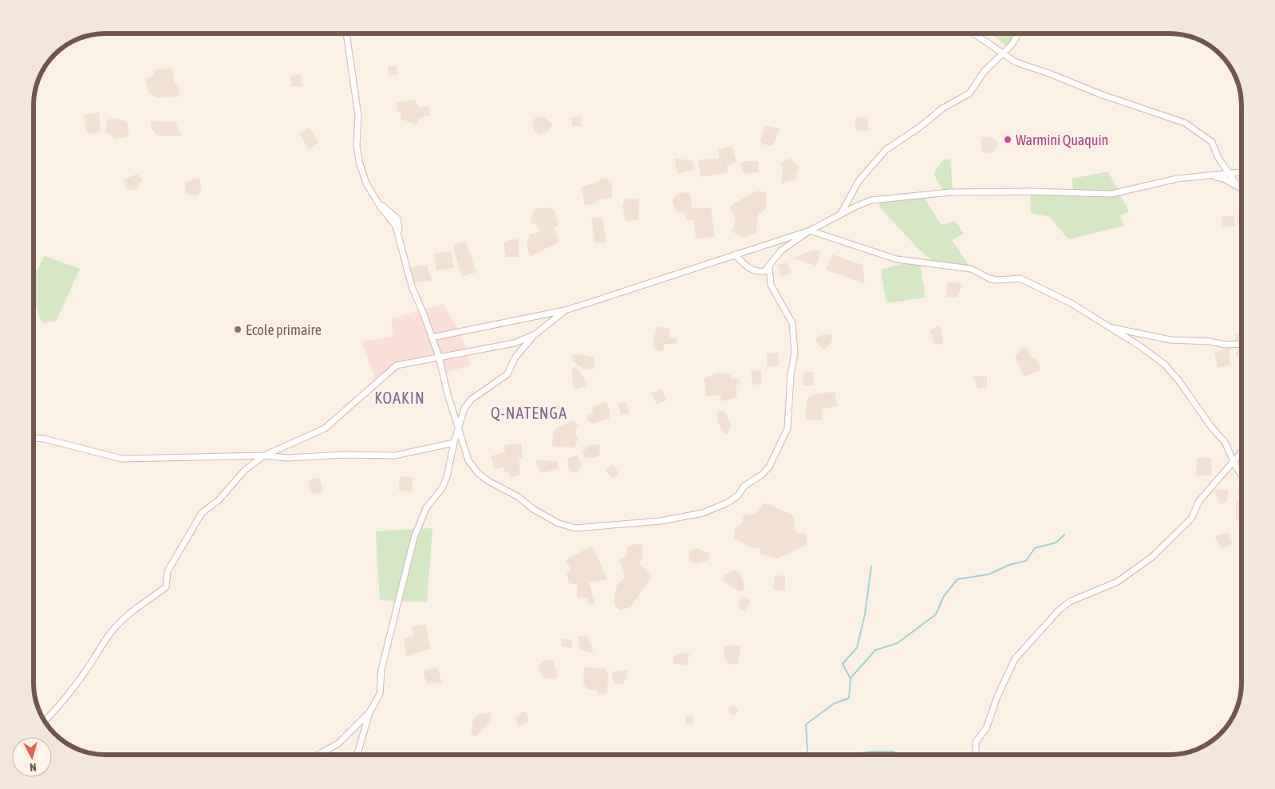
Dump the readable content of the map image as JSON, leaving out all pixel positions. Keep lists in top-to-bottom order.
{
  "districts": ["KOAKIN", "Q-NATENGA"],
  "places": ["Warmini Quaquin", "Ecole primaire"],
  "north": "bottom"
}
